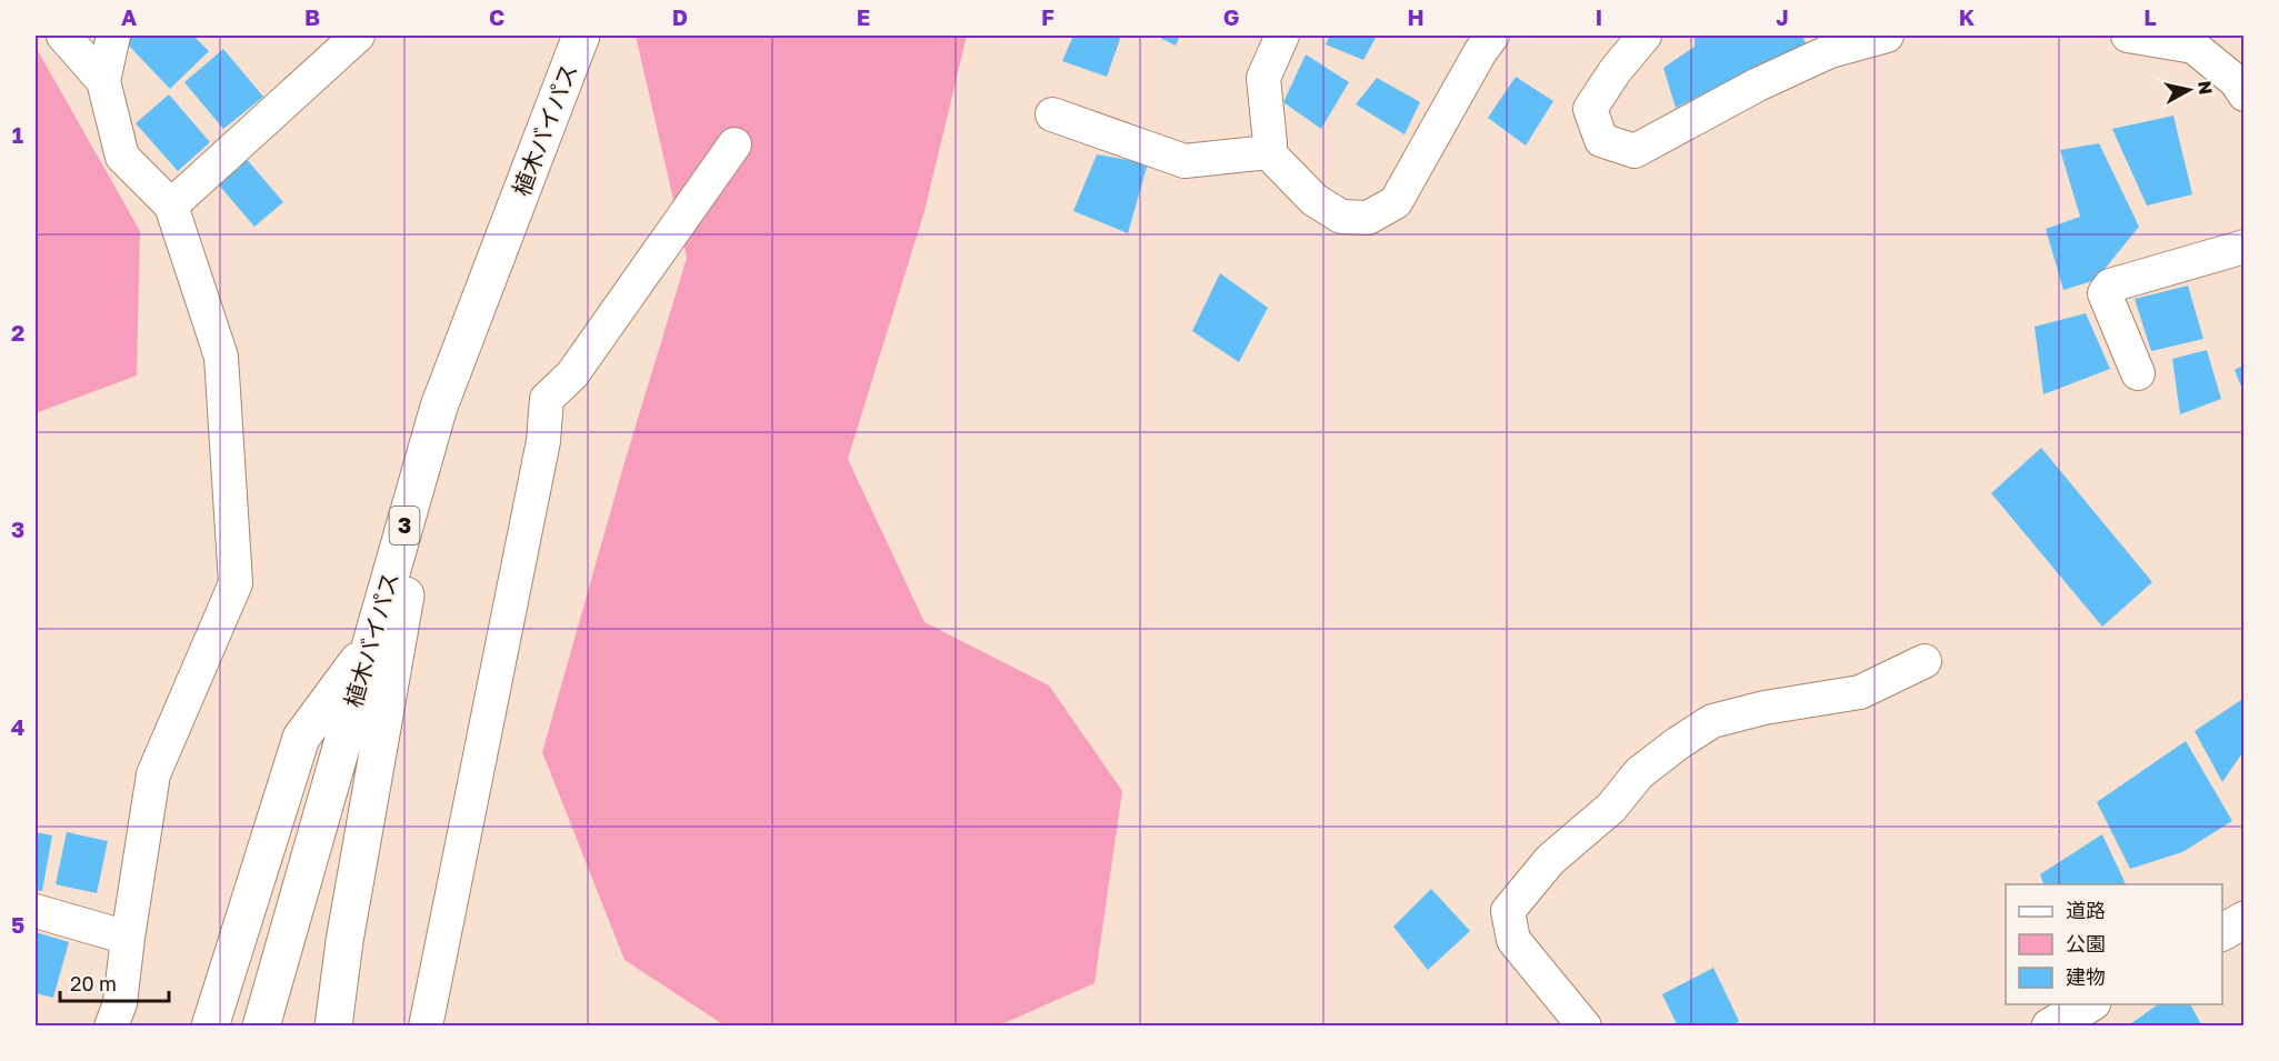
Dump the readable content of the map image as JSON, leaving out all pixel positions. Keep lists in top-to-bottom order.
{
  "streets": {
    "highway": ["植木バイパス", "3"]
  },
  "legend": ["道路", "公園", "建物"],
  "scale_bar": "20 m",
  "north": "right",
  "grid": {
    "columns": [
      "A",
      "B",
      "C",
      "D",
      "E",
      "F",
      "G",
      "H",
      "I",
      "J",
      "K",
      "L"
    ],
    "rows": [
      "1",
      "2",
      "3",
      "4",
      "5"
    ]
  }
}
